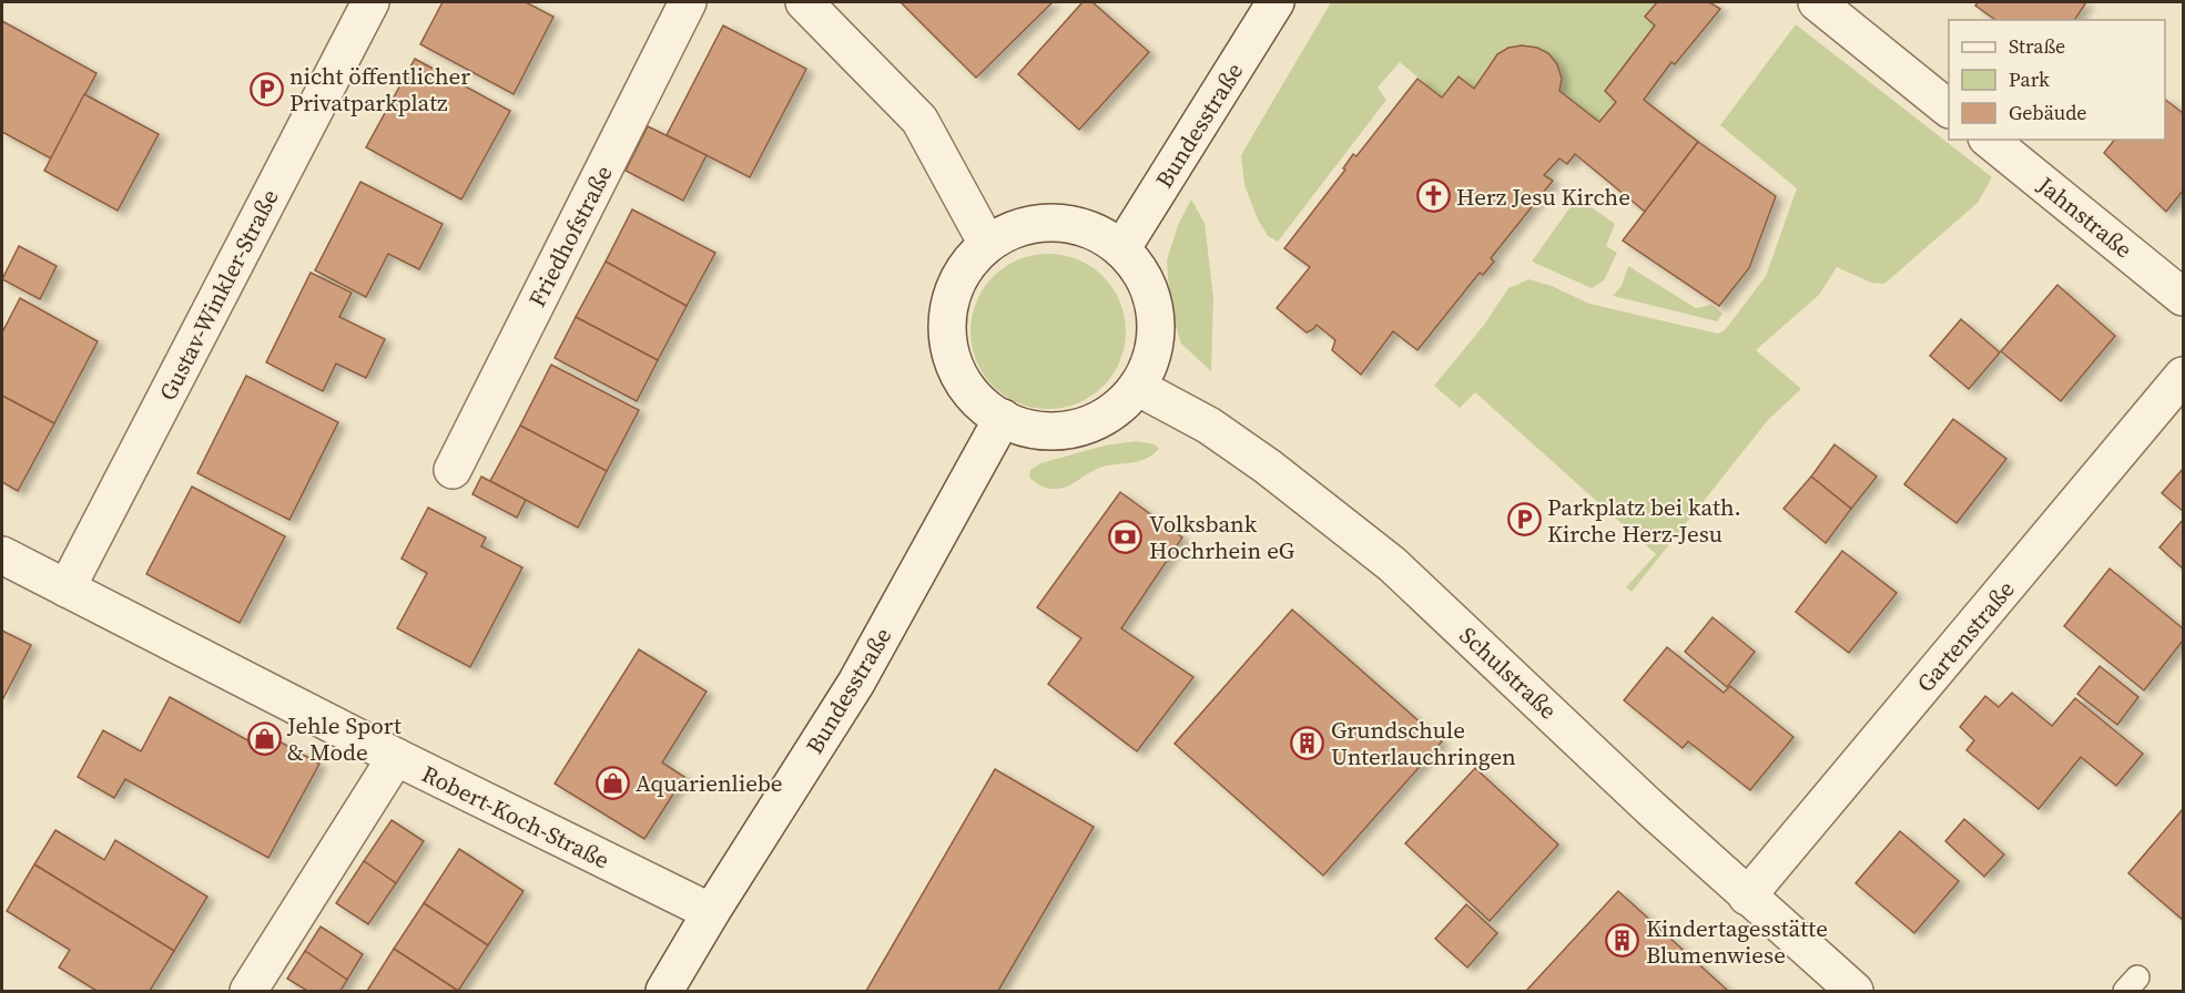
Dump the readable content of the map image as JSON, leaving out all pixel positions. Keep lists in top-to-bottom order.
{
  "streets": {
    "street": [
      "Bundesstraße",
      "Jahnstraße",
      "Friedhofstraße",
      "Gustav-Winkler-Straße",
      "Gartenstraße",
      "Schulstraße",
      "Robert-Koch-Straße"
    ]
  },
  "crossings": [
    ["Bundesstraße", "Schulstraße"],
    ["Bundesstraße", "Robert-Koch-Straße"],
    ["Gustav-Winkler-Straße", "Robert-Koch-Straße"],
    ["Gartenstraße", "Schulstraße"]
  ],
  "places": {
    "parking": ["nicht öffentlicher Privatparkplatz", "Parkplatz bei kath. Kirche Herz-Jesu"],
    "church": ["Herz Jesu Kirche"],
    "bank": ["Volksbank Hochrhein eG"],
    "shop": ["Jehle Sport & Mode", "Aquarienliebe"],
    "building": ["Grundschule Unterlauchringen", "Kindertagesstätte Blumenwiese"]
  },
  "legend": ["Straße", "Park", "Gebäude"]
}
